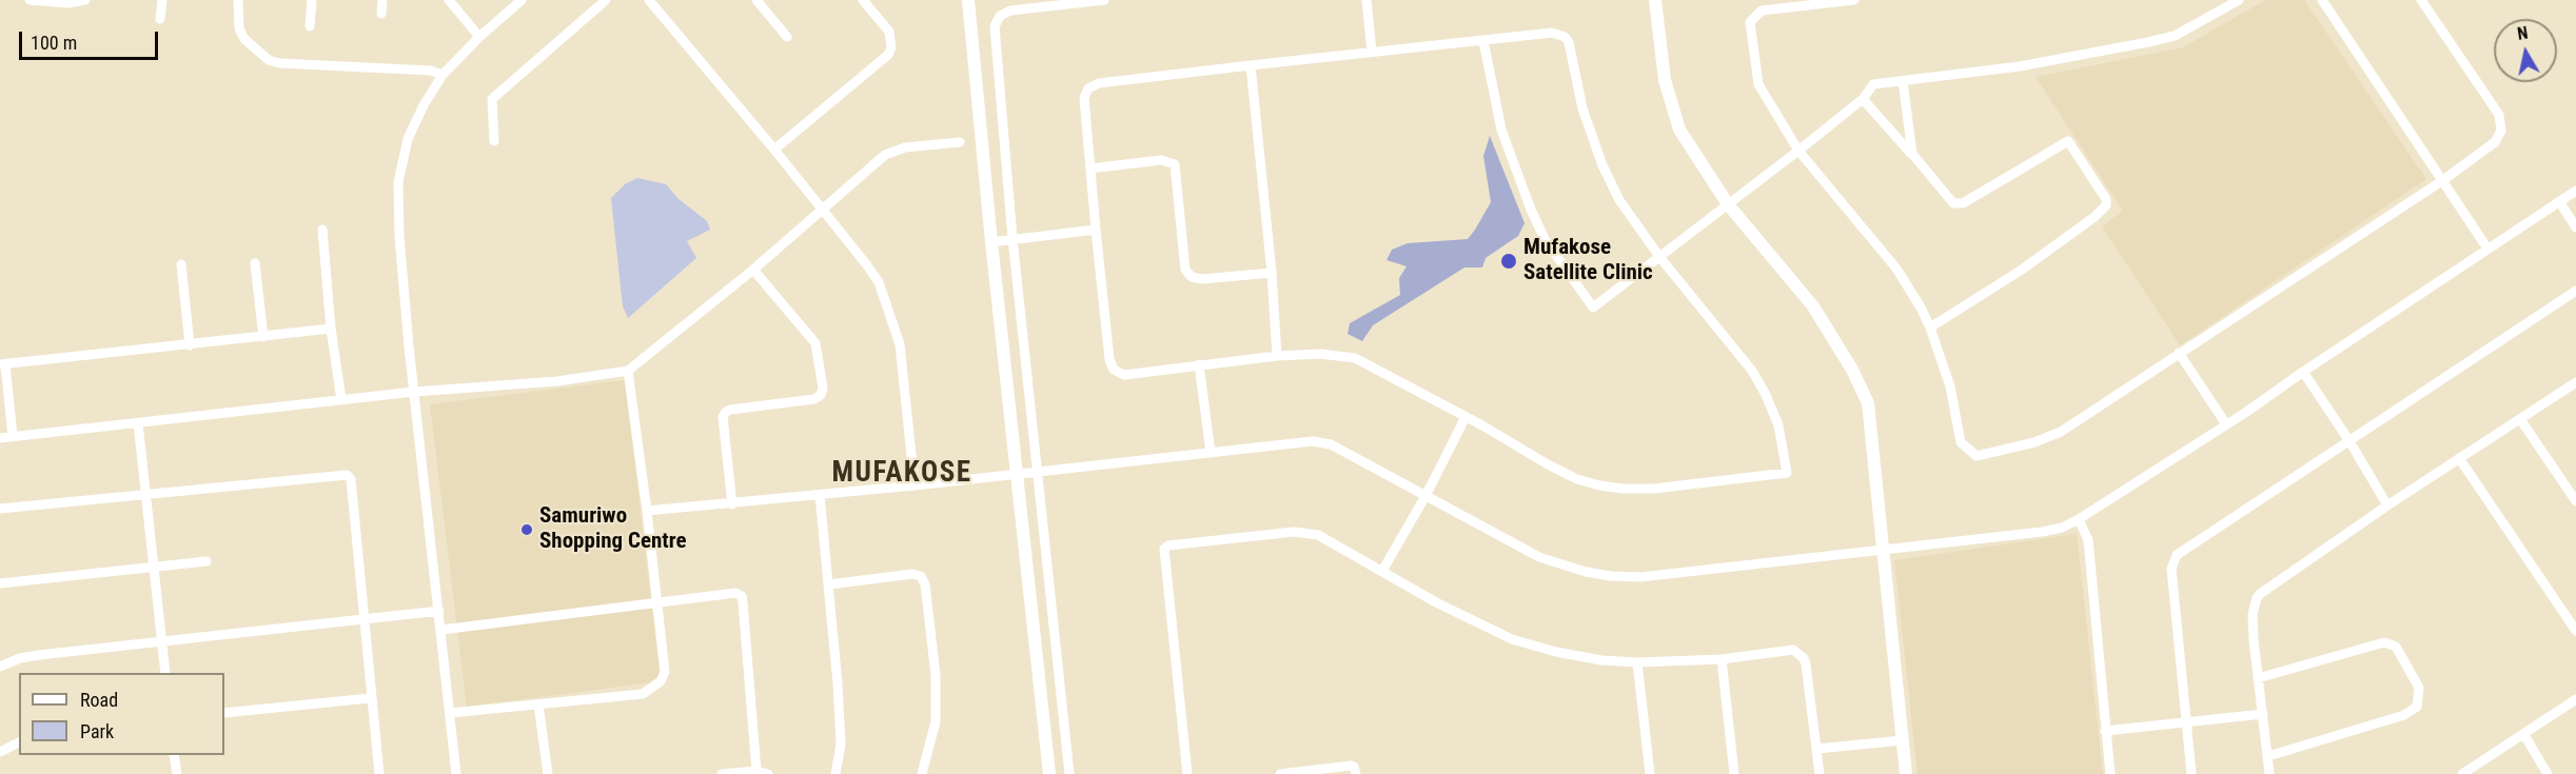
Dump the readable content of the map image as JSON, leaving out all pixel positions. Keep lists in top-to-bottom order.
{
  "districts": ["MUFAKOSE"],
  "places": ["Mufakose Satellite Clinic", "Samuriwo Shopping Centre"],
  "legend": ["Road", "Park"],
  "scale_bar": "100 m",
  "north": "top"
}
